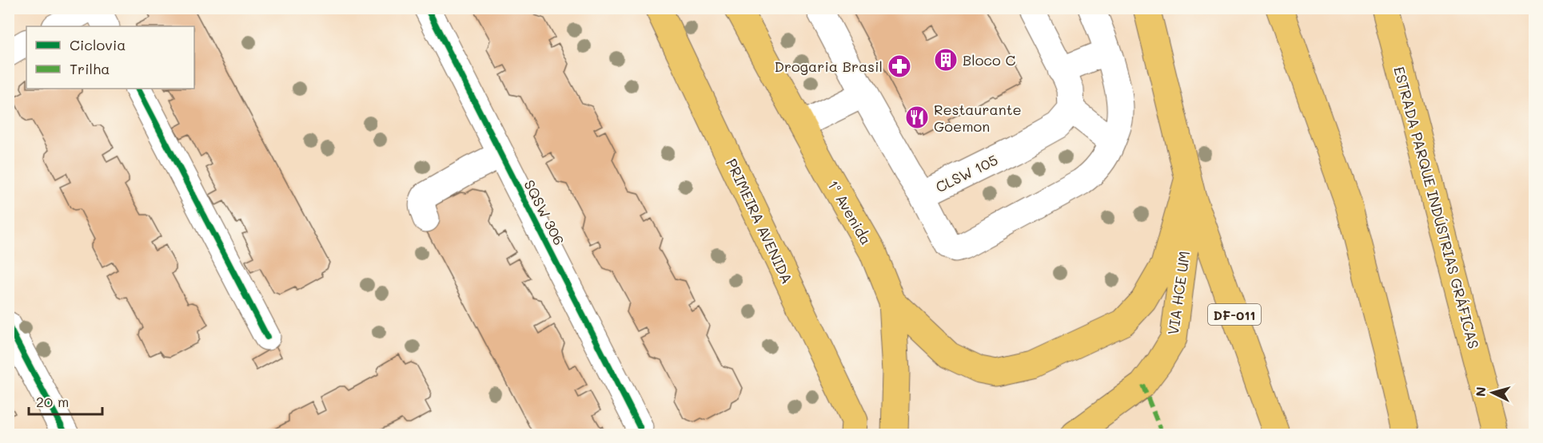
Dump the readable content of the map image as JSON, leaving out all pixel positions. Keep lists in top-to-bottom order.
{
  "streets": {
    "main road": [
      "ESTRADA PARQUE INDÚSTRIAS GRÁFICAS",
      "1ª Avenida",
      "PRIMEIRA AVENIDA",
      "VIA HCE UM",
      "DF-011"
    ],
    "street": ["CLSW 105", "SQSW 306"]
  },
  "crossings": [
    ["VIA HCE UM", "DF-011"]
  ],
  "places": {
    "building": ["Bloco C"],
    "pharmacy": ["Drogaria Brasil"],
    "restaurant": ["Restaurante Goemon"]
  },
  "legend": ["Ciclovia", "Trilha"],
  "scale_bar": "20 m",
  "north": "left"
}
